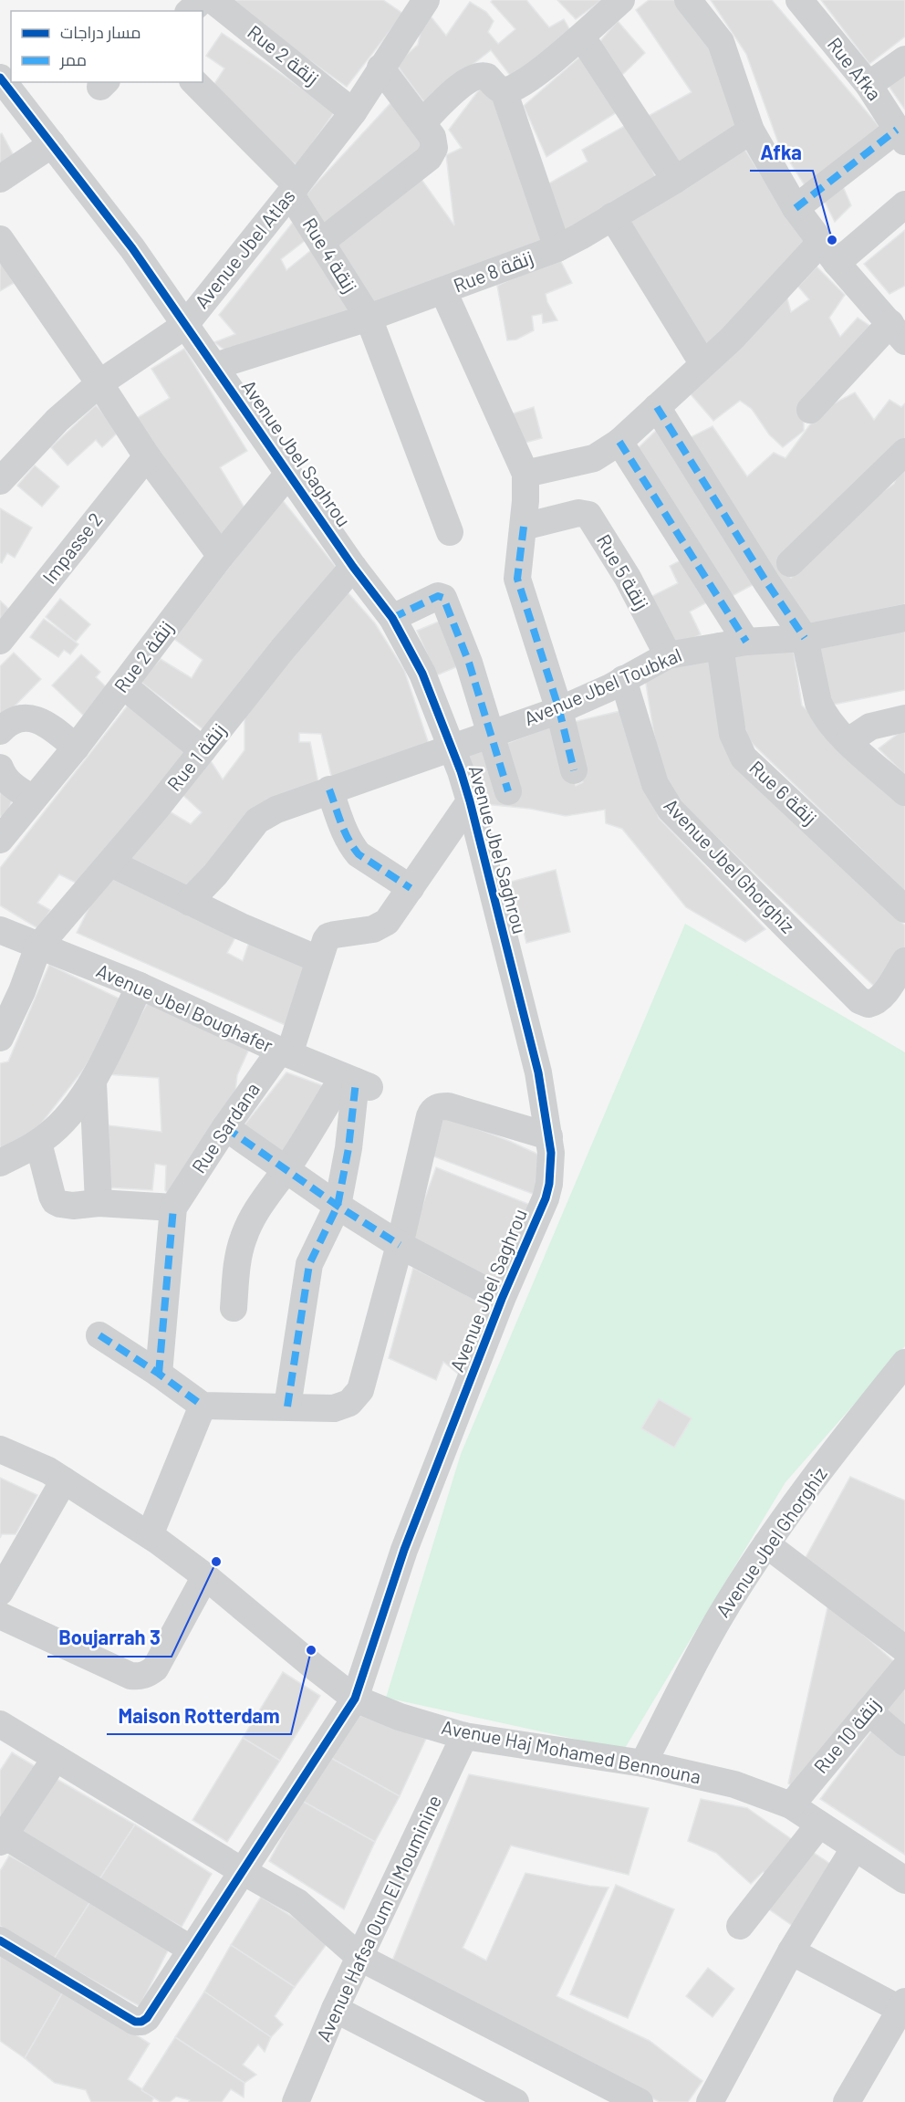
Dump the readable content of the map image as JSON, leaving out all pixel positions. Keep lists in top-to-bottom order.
{
  "streets": {
    "street": [
      "Rue 2 زنقة",
      "Rue Afka",
      "Avenue Jbel Atlas",
      "Rue 4 زنقة",
      "Rue 8 زنقة",
      "Avenue Jbel Saghrou",
      "Impasse 2",
      "Rue 5 زنقة",
      "Avenue Jbel Toubkal",
      "Rue 1 زنقة",
      "Rue 6 زنقة",
      "Avenue Jbel Ghorghiz",
      "Avenue Jbel Boughafer",
      "Rue Sardana",
      "Rue 10 زنقة",
      "Avenue Haj Mohamed Bennouna",
      "Avenue Hafsa Oum El Mouminine"
    ]
  },
  "crossings": [
    ["Rue 2 زنقة", "Avenue Jbel Atlas"],
    ["Rue 2 زنقة", "Avenue Jbel Saghrou"],
    ["Avenue Jbel Atlas", "Rue 4 زنقة"],
    ["Avenue Jbel Atlas", "Avenue Jbel Saghrou"],
    ["Rue 4 زنقة", "Rue 8 زنقة"],
    ["Rue 8 زنقة", "Avenue Jbel Saghrou"],
    ["Avenue Jbel Saghrou", "Avenue Jbel Toubkal"],
    ["Avenue Jbel Saghrou", "Rue 1 زنقة"],
    ["Avenue Jbel Saghrou", "Avenue Haj Mohamed Bennouna"],
    ["Rue 5 زنقة", "Avenue Jbel Toubkal"],
    ["Avenue Jbel Toubkal", "Rue 6 زنقة"],
    ["Avenue Jbel Toubkal", "Avenue Jbel Ghorghiz"],
    ["Rue 1 زنقة", "Avenue Jbel Boughafer"],
    ["Avenue Jbel Ghorghiz", "Avenue Haj Mohamed Bennouna"],
    ["Avenue Jbel Boughafer", "Rue Sardana"],
    ["Rue 10 زنقة", "Avenue Haj Mohamed Bennouna"],
    ["Avenue Haj Mohamed Bennouna", "Avenue Hafsa Oum El Mouminine"]
  ],
  "places": ["Afka", "Boujarrah 3", "Maison Rotterdam"],
  "legend": ["مسار دراجات", "ممر"]
}
